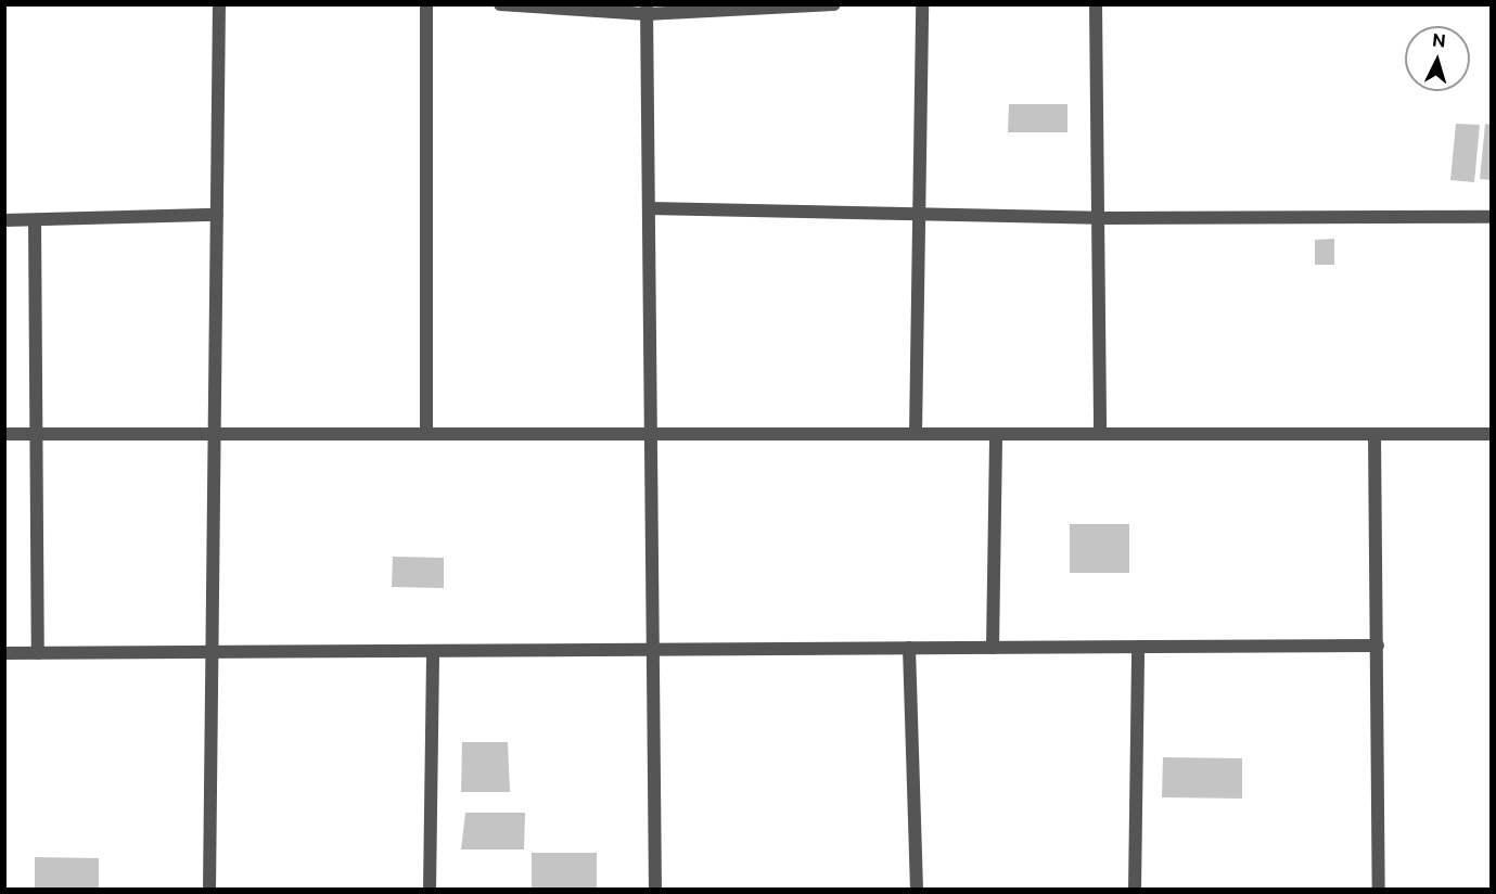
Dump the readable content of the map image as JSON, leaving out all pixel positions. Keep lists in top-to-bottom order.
{
  "north": "top"
}
